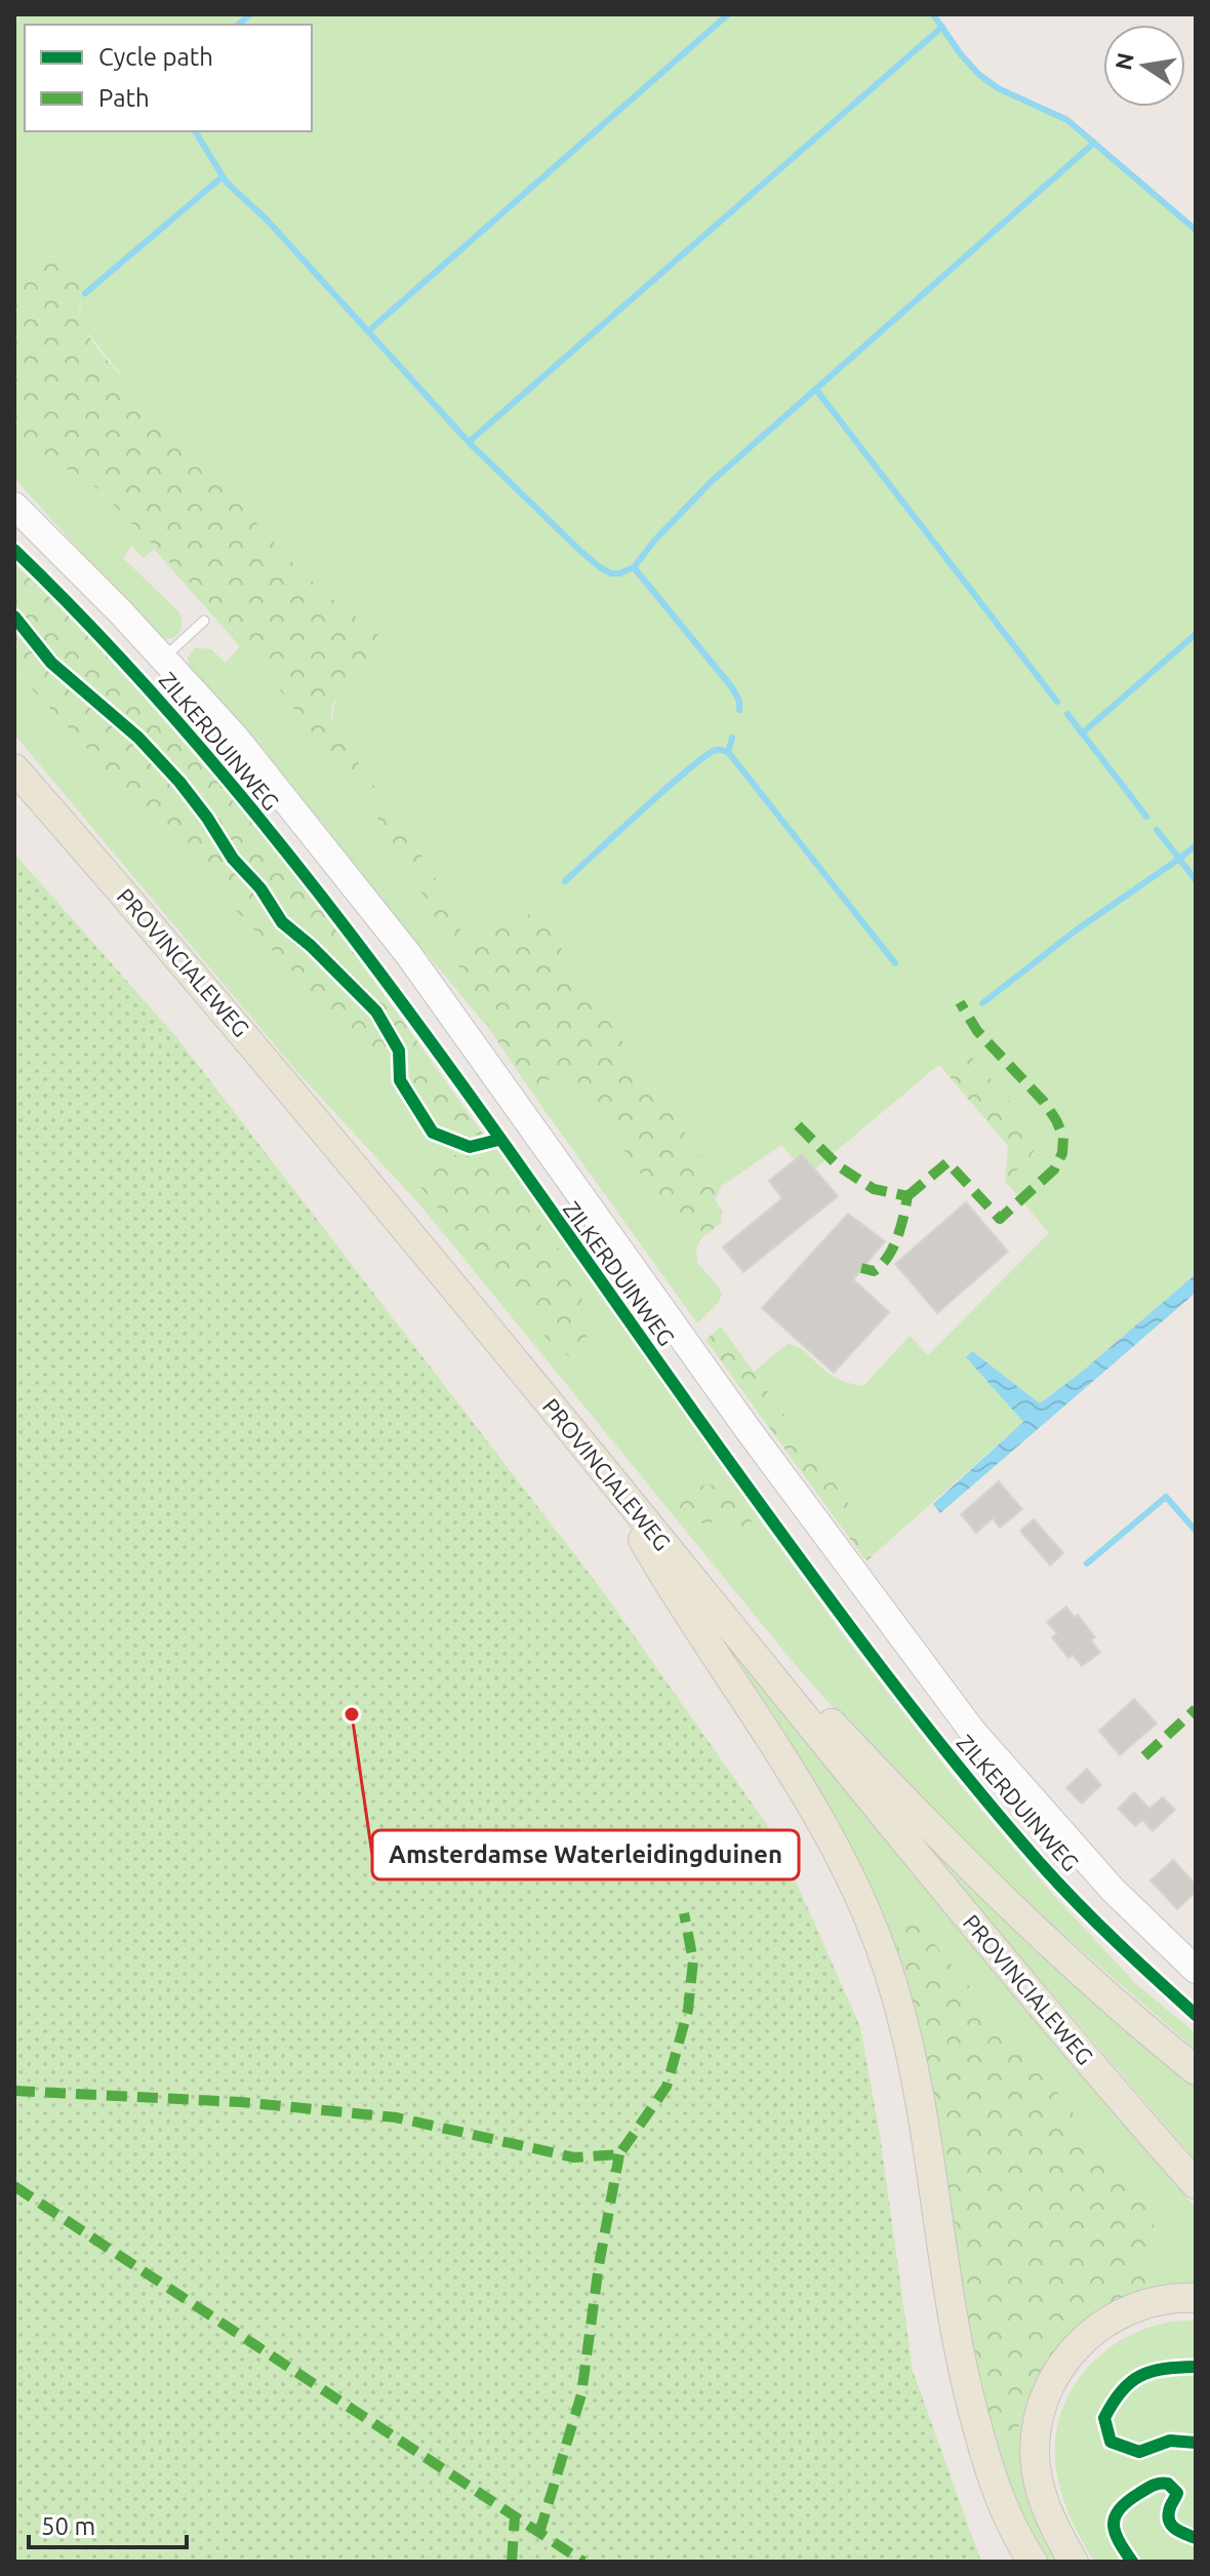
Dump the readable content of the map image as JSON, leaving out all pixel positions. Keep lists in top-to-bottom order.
{
  "streets": {
    "main road": ["PROVINCIALEWEG"],
    "street": ["ZILKERDUINWEG"]
  },
  "places": ["Amsterdamse Waterleidingduinen"],
  "legend": ["Cycle path", "Path"],
  "scale_bar": "50 m",
  "north": "left"
}
